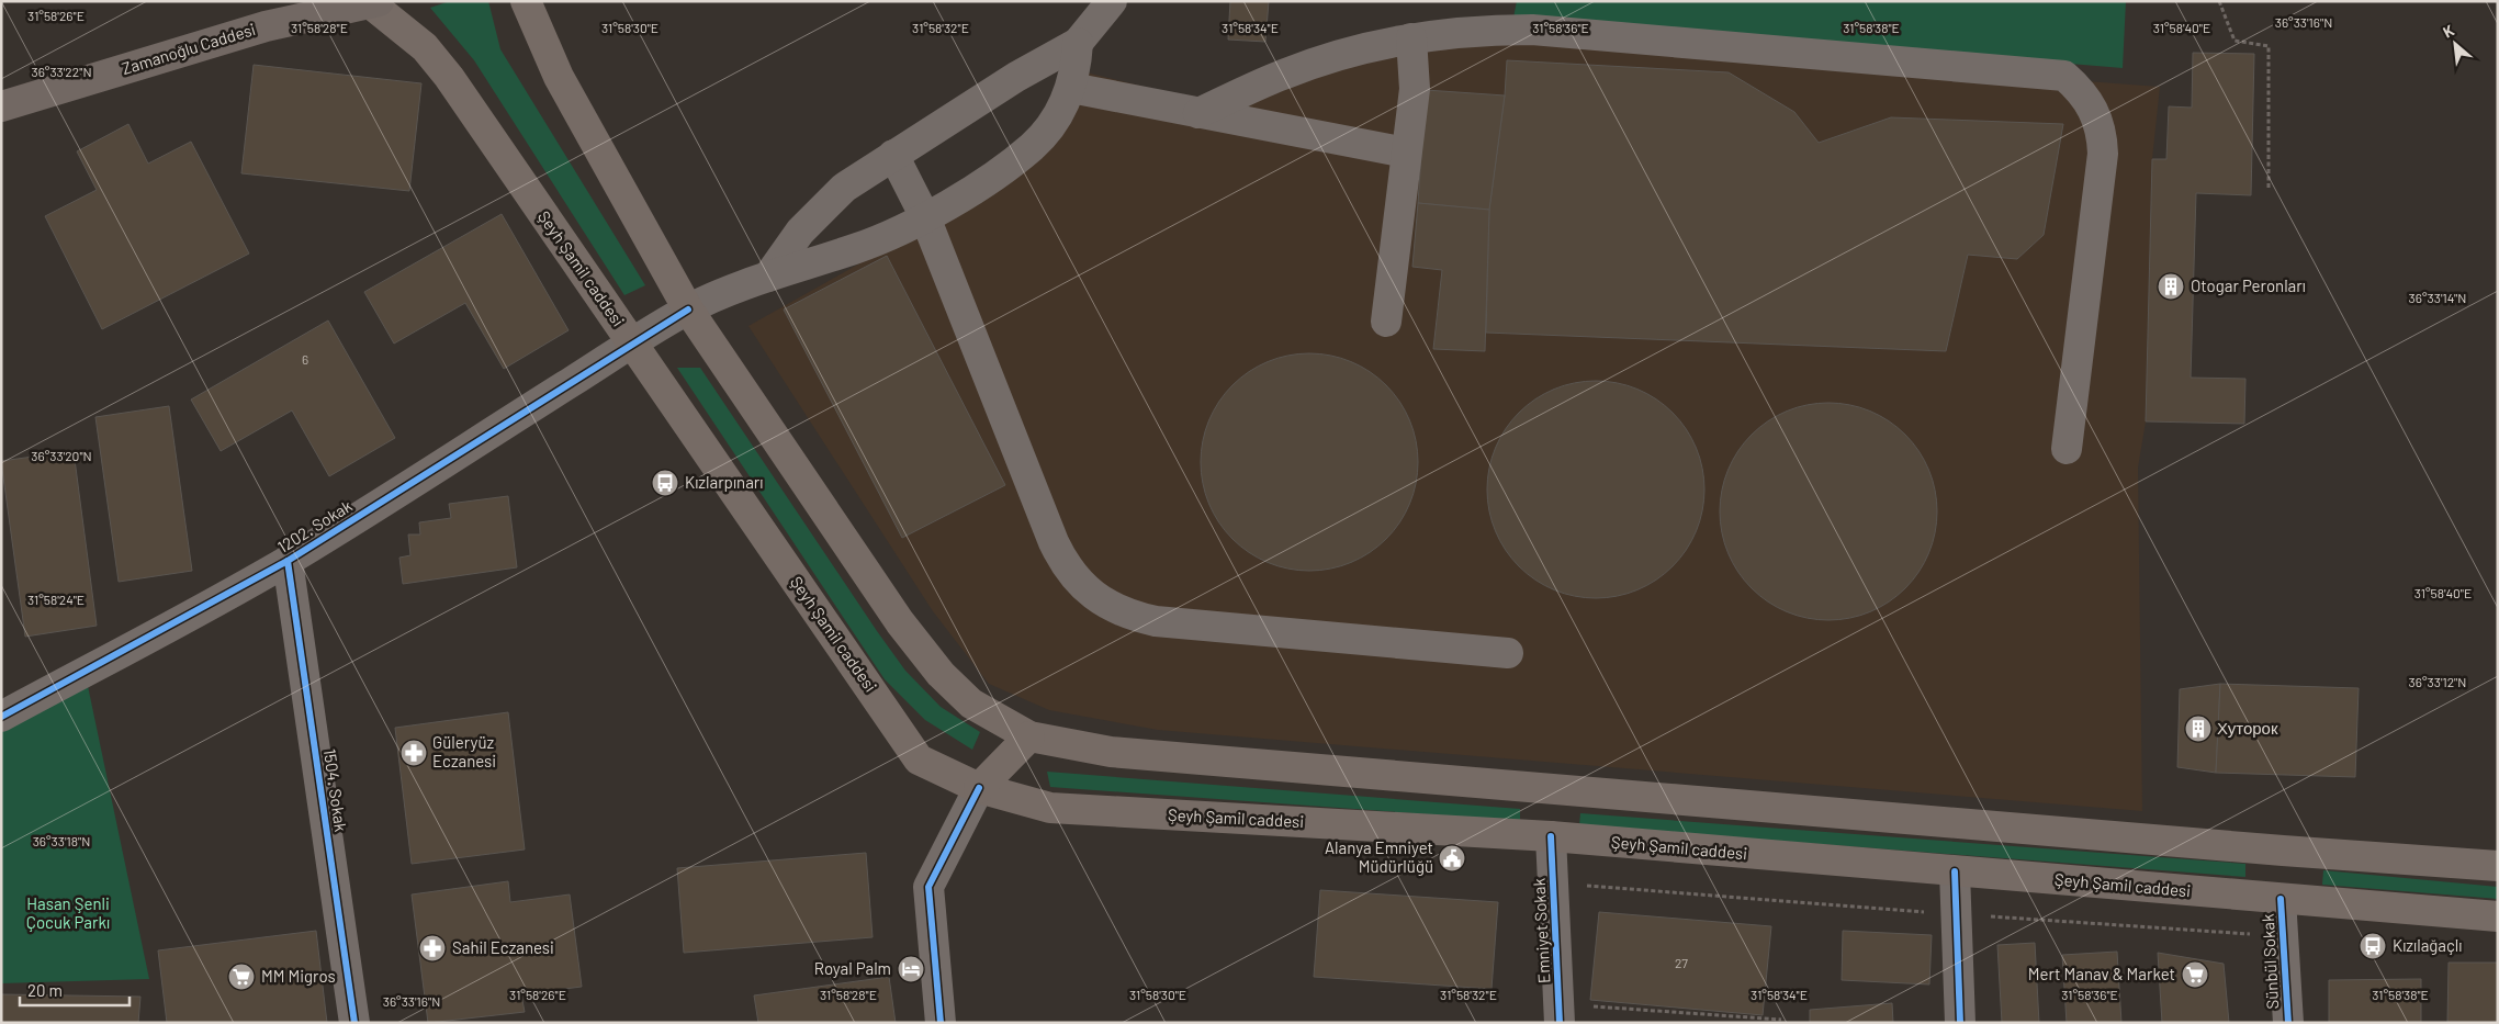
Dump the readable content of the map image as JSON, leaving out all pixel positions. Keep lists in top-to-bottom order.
{
  "streets": {
    "highway": ["Zamanoğlu Caddesi"],
    "main road": ["Şeyh Şamil caddesi"],
    "street": [
      "1202. Sokak",
      "1504. Sokak",
      "Emniyet Sokak",
      "Sünbül Sokak"
    ]
  },
  "crossings": [
    ["Zamanoğlu Caddesi", "Şeyh Şamil caddesi"],
    ["Şeyh Şamil caddesi", "1202. Sokak"],
    ["Şeyh Şamil caddesi", "Emniyet Sokak"],
    ["Şeyh Şamil caddesi", "Sünbül Sokak"],
    ["1202. Sokak", "1504. Sokak"]
  ],
  "parks": ["Hasan Şenli Çocuk Parkı"],
  "places": {
    "building": ["Otogar Peronları", "Хуторок"],
    "bus stop": ["Kızlarpınarı", "Kızılağaçlı"],
    "pharmacy": ["Güleryüz Eczanesi", "Sahil Eczanesi"],
    "public building": ["Alanya Emniyet Müdürlüğü"],
    "hotel": ["Royal Palm"],
    "supermarket": ["Mert Manav & Market", "MM Migros"]
  },
  "house_numbers": ["6", "27"],
  "scale_bar": "20 m",
  "north": "top left",
  "coordinates": [
    "31°58'26\"E",
    "36°33'16\"N",
    "31°58'28\"E",
    "31°58'30\"E",
    "31°58'32\"E",
    "31°58'34\"E",
    "31°58'36\"E",
    "31°58'38\"E",
    "31°58'40\"E",
    "36°33'22\"N",
    "36°33'14\"N",
    "36°33'20\"N",
    "31°58'24\"E",
    "36°33'12\"N",
    "36°33'18\"N"
  ]
}
